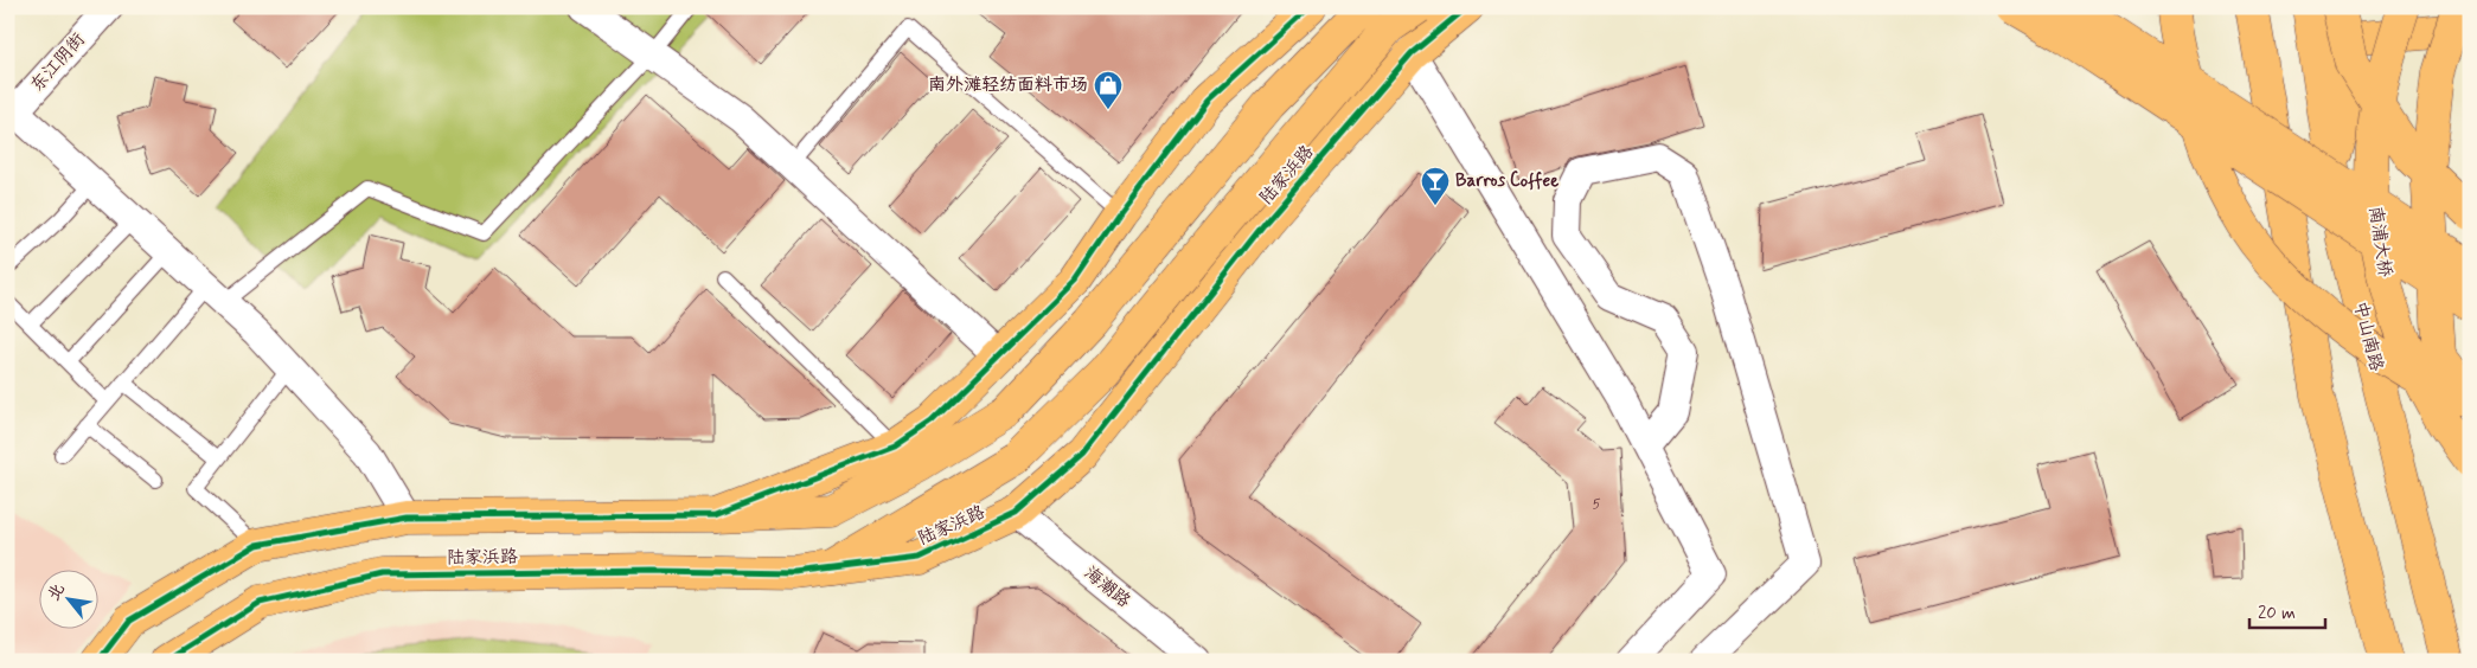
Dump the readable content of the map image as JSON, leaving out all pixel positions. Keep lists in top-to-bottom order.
{
  "streets": {
    "main road": ["陆家浜路", "南浦大桥", "中山南路"],
    "street": ["东江阴街", "海潮路"]
  },
  "crossings": [
    ["陆家浜路", "海潮路"]
  ],
  "places": {
    "shop": ["南外滩轻纺面料市场"],
    "bar": ["Barros Coffee"]
  },
  "house_numbers": ["5"],
  "scale_bar": "20 m",
  "north": "top left"
}
